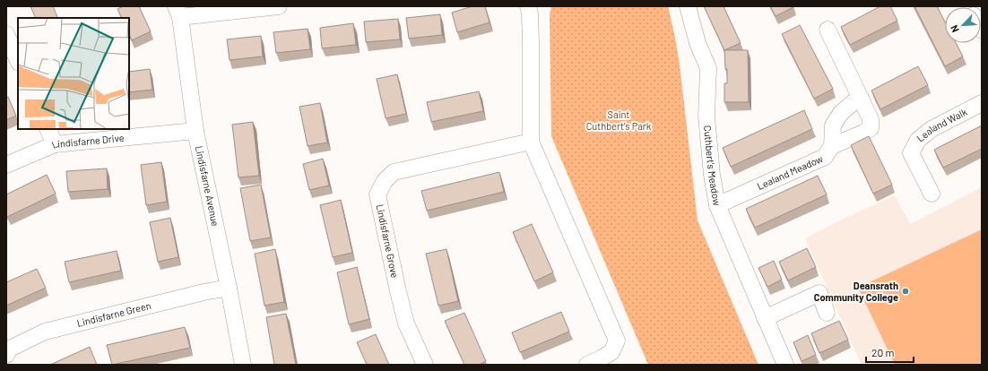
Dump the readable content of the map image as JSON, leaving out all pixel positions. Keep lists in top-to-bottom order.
{
  "streets": {
    "street": [
      "Lealand Walk",
      "Lindisfarne Drive",
      "Cuthbert's Meadow",
      "Lealand Meadow",
      "Lindisfarne Avenue",
      "Lindisfarne Grove",
      "Lindisfarne Green"
    ]
  },
  "crossings": [
    ["Lindisfarne Drive", "Lindisfarne Avenue"],
    ["Cuthbert's Meadow", "Lealand Meadow"],
    ["Lindisfarne Avenue", "Lindisfarne Green"]
  ],
  "parks": ["Saint Cuthbert's Park"],
  "places": ["Deansrath Community College"],
  "scale_bar": "20 m",
  "north": "bottom left"
}
